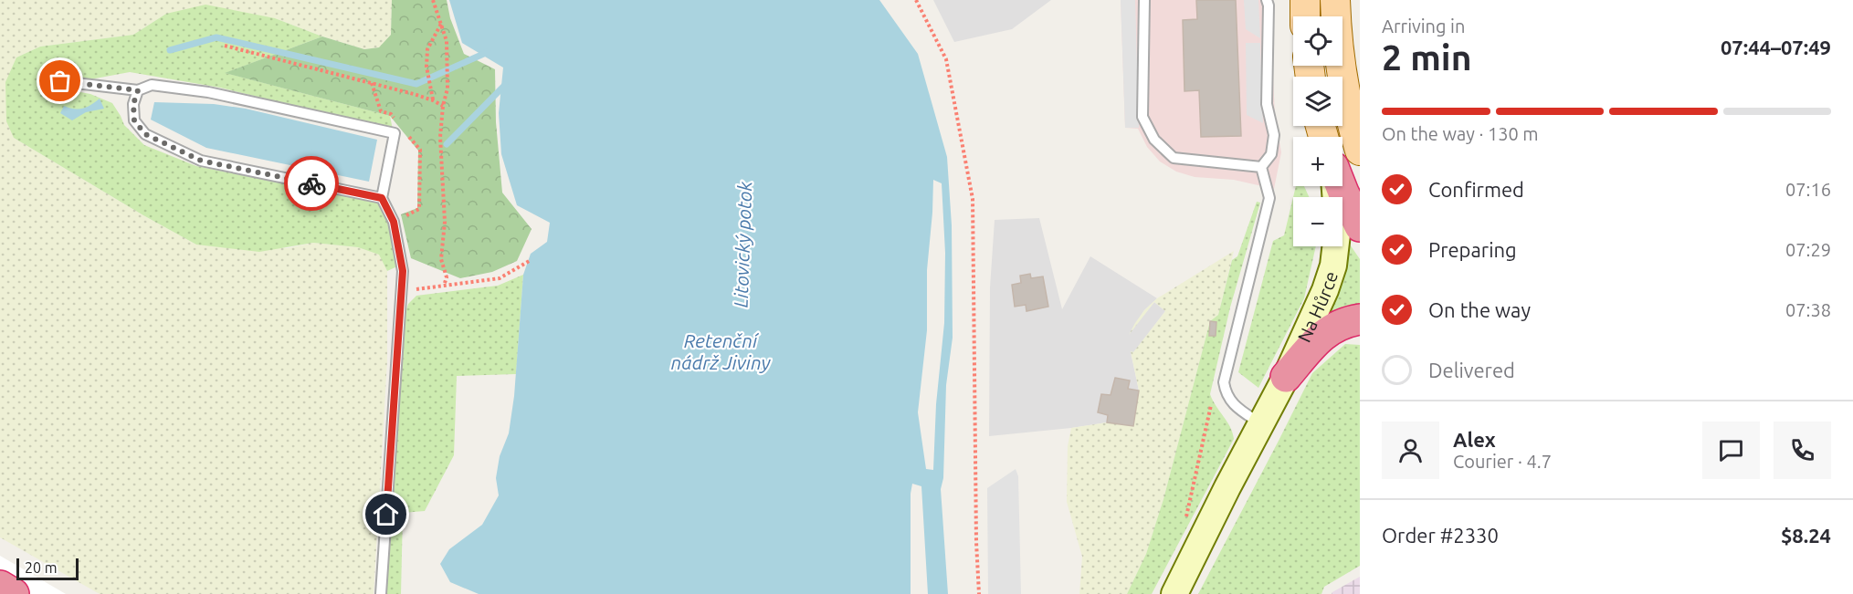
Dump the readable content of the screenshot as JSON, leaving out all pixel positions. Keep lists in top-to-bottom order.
{
  "streets": {
    "main road": ["Na Hůrce"]
  },
  "water": ["Litovický potok", "Retenční nádrž Jiviny"],
  "scale_bar": "20 m",
  "page": {
    "heading": ["2 min", "Arriving in", "07:44–07:49"],
    "panel": [
      "Alex",
      "Courier · 4.7",
      "Order #2330",
      "$8.24"
    ],
    "map_buttons": ["+", "−"],
    "bar": "On the way · 130 m",
    "list": [
      ["Confirmed", "07:16"],
      ["Preparing", "07:29"],
      ["On the way", "07:38"],
      "Delivered"
    ],
    "scale": "20 m"
  }
}
